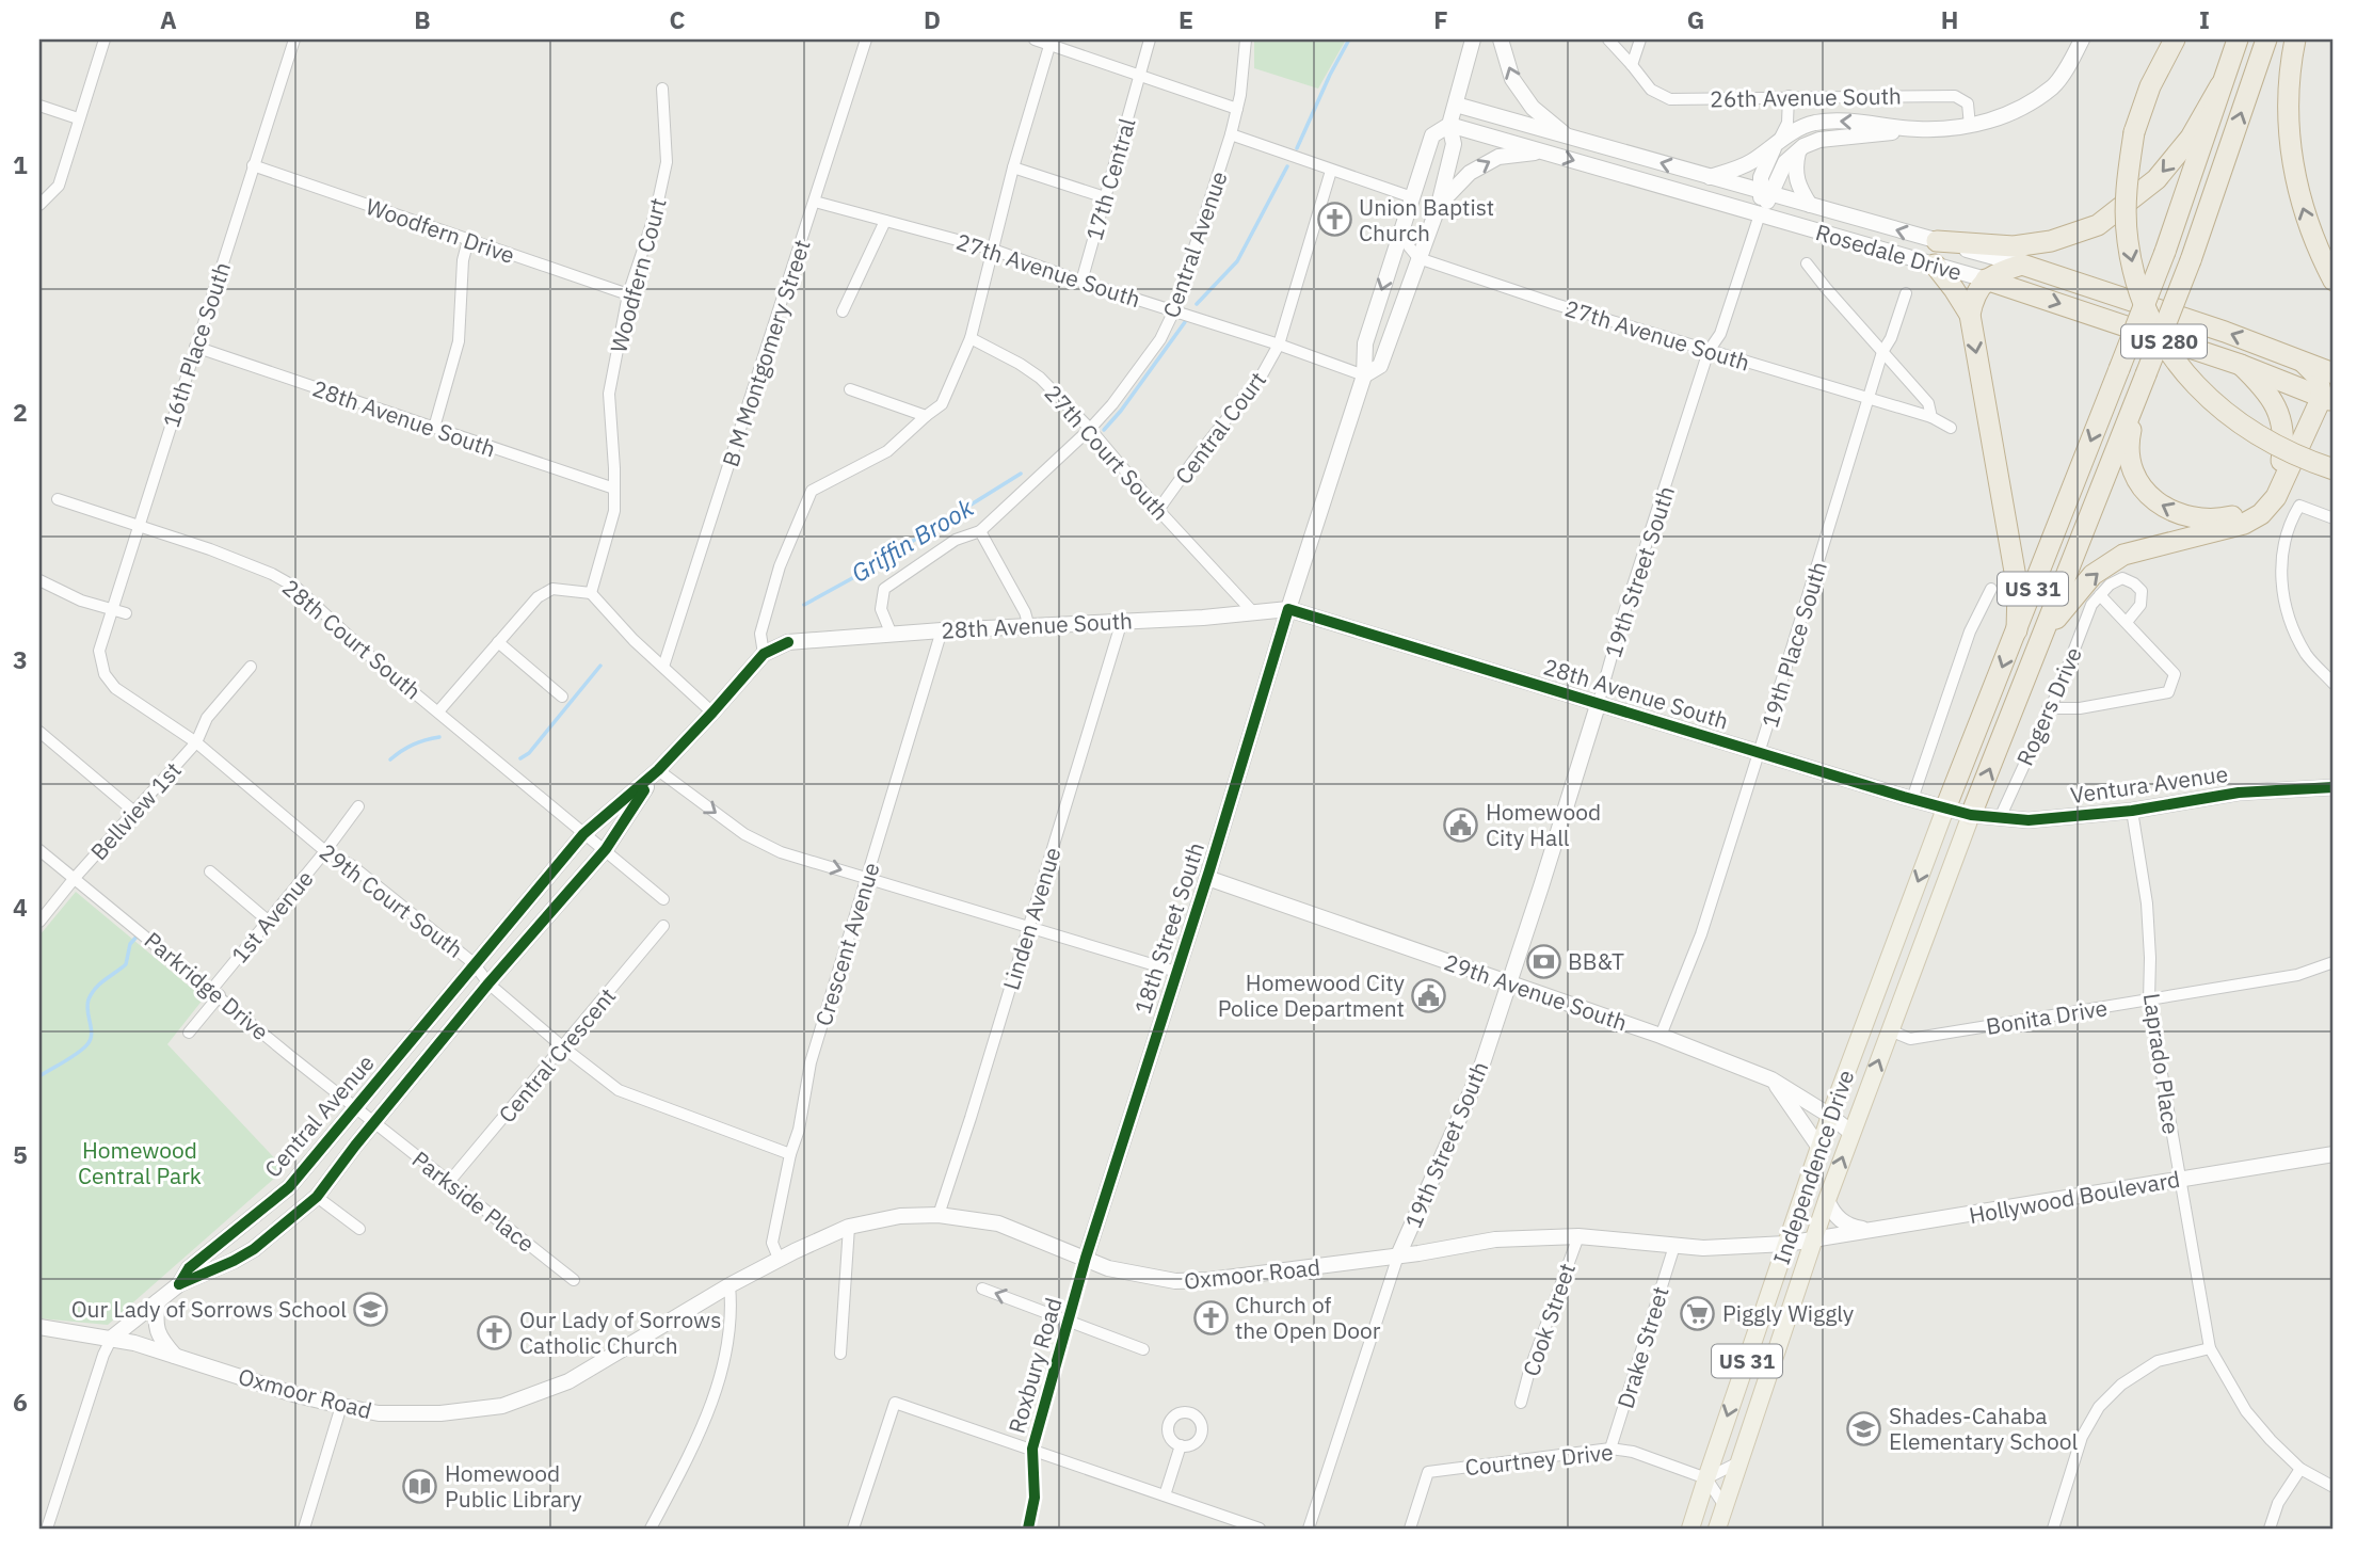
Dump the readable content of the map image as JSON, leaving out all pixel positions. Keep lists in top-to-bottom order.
{
  "streets": {
    "highway": ["Rosedale Drive", "US 280", "US 31"],
    "main road": [
      "Central Avenue",
      "28th Avenue South",
      "19th Street South",
      "Ventura Avenue",
      "18th Street South",
      "29th Avenue South",
      "Independence Drive",
      "Hollywood Boulevard",
      "Oxmoor Road"
    ],
    "street": [
      "26th Avenue South",
      "17th Central",
      "Woodfern Drive",
      "27th Avenue South",
      "Woodfern Court",
      "16th Place South",
      "B M Montgomery Street",
      "Central Court",
      "27th Court South",
      "28th Court South",
      "19th Place South",
      "Rogers Drive",
      "Bellview 1st",
      "29th Court South",
      "1st Avenue",
      "Linden Avenue",
      "Crescent Avenue",
      "Parkridge Drive",
      "Bonita Drive",
      "Central Crescent",
      "Laprado Place",
      "Parkside Place",
      "Cook Street",
      "Drake Street",
      "Roxbury Road",
      "Courtney Drive"
    ]
  },
  "crossings": [
    ["17th Central", "27th Avenue South"],
    ["Woodfern Drive", "Woodfern Court"],
    ["Woodfern Drive", "16th Place South"],
    ["Central Avenue", "27th Avenue South"],
    ["Central Avenue", "28th Avenue South"],
    ["Central Avenue", "27th Court South"],
    ["Central Avenue", "28th Court South"],
    ["Central Avenue", "29th Court South"],
    ["Central Avenue", "Parkridge Drive"],
    ["Central Avenue", "Parkside Place"],
    ["Central Avenue", "Oxmoor Road"],
    ["Rosedale Drive", "19th Street South"],
    ["Rosedale Drive", "18th Street South"],
    ["27th Avenue South", "B M Montgomery Street"],
    ["27th Avenue South", "Central Court"],
    ["27th Avenue South", "19th Street South"],
    ["27th Avenue South", "19th Place South"],
    ["27th Avenue South", "18th Street South"],
    ["Woodfern Court", "28th Avenue South"],
    ["16th Place South", "28th Avenue South"],
    ["16th Place South", "28th Court South"],
    ["16th Place South", "29th Court South"],
    ["28th Avenue South", "27th Court South"],
    ["28th Avenue South", "19th Street South"],
    ["28th Avenue South", "US 31"],
    ["28th Avenue South", "19th Place South"],
    ["28th Avenue South", "Ventura Avenue"],
    ["28th Avenue South", "Linden Avenue"],
    ["28th Avenue South", "18th Street South"],
    ["28th Avenue South", "Crescent Avenue"],
    ["28th Avenue South", "Independence Drive"],
    ["Central Court", "27th Court South"],
    ["19th Street South", "29th Avenue South"],
    ["19th Street South", "Oxmoor Road"],
    ["US 31", "Ventura Avenue"],
    ["US 31", "Independence Drive"],
    ["19th Place South", "29th Avenue South"],
    ["Rogers Drive", "Ventura Avenue"],
    ["Ventura Avenue", "Laprado Place"],
    ["Ventura Avenue", "Independence Drive"],
    ["Bellview 1st", "29th Court South"],
    ["Bellview 1st", "Parkridge Drive"],
    ["29th Court South", "1st Avenue"],
    ["29th Court South", "Crescent Avenue"],
    ["29th Court South", "Central Crescent"],
    ["1st Avenue", "Parkridge Drive"],
    ["Linden Avenue", "Oxmoor Road"],
    ["18th Street South", "29th Avenue South"],
    ["18th Street South", "Oxmoor Road"],
    ["18th Street South", "Roxbury Road"],
    ["Crescent Avenue", "Oxmoor Road"],
    ["Parkridge Drive", "Parkside Place"],
    ["29th Avenue South", "Independence Drive"],
    ["Bonita Drive", "Laprado Place"],
    ["Bonita Drive", "Independence Drive"],
    ["Central Crescent", "Parkside Place"],
    ["Laprado Place", "Hollywood Boulevard"],
    ["Independence Drive", "Hollywood Boulevard"],
    ["Independence Drive", "Oxmoor Road"],
    ["Independence Drive", "Courtney Drive"],
    ["Hollywood Boulevard", "Oxmoor Road"],
    ["Oxmoor Road", "Cook Street"],
    ["Oxmoor Road", "Drake Street"],
    ["Oxmoor Road", "Roxbury Road"],
    ["Drake Street", "Courtney Drive"]
  ],
  "water": ["Griffin Brook"],
  "parks": ["Homewood Central Park"],
  "places": {
    "church": ["Union Baptist Church", "Church of the Open Door", "Our Lady of Sorrows Catholic Church"],
    "public building": ["Homewood City Hall", "Homewood City Police Department"],
    "bank": ["BB&T"],
    "school or university": ["Our Lady of Sorrows School", "Shades-Cahaba Elementary School"],
    "supermarket": ["Piggly Wiggly"],
    "library": ["Homewood Public Library"]
  },
  "grid": {
    "columns": [
      "A",
      "B",
      "C",
      "D",
      "E",
      "F",
      "G",
      "H",
      "I"
    ],
    "rows": [
      "1",
      "2",
      "3",
      "4",
      "5",
      "6"
    ]
  }
}
